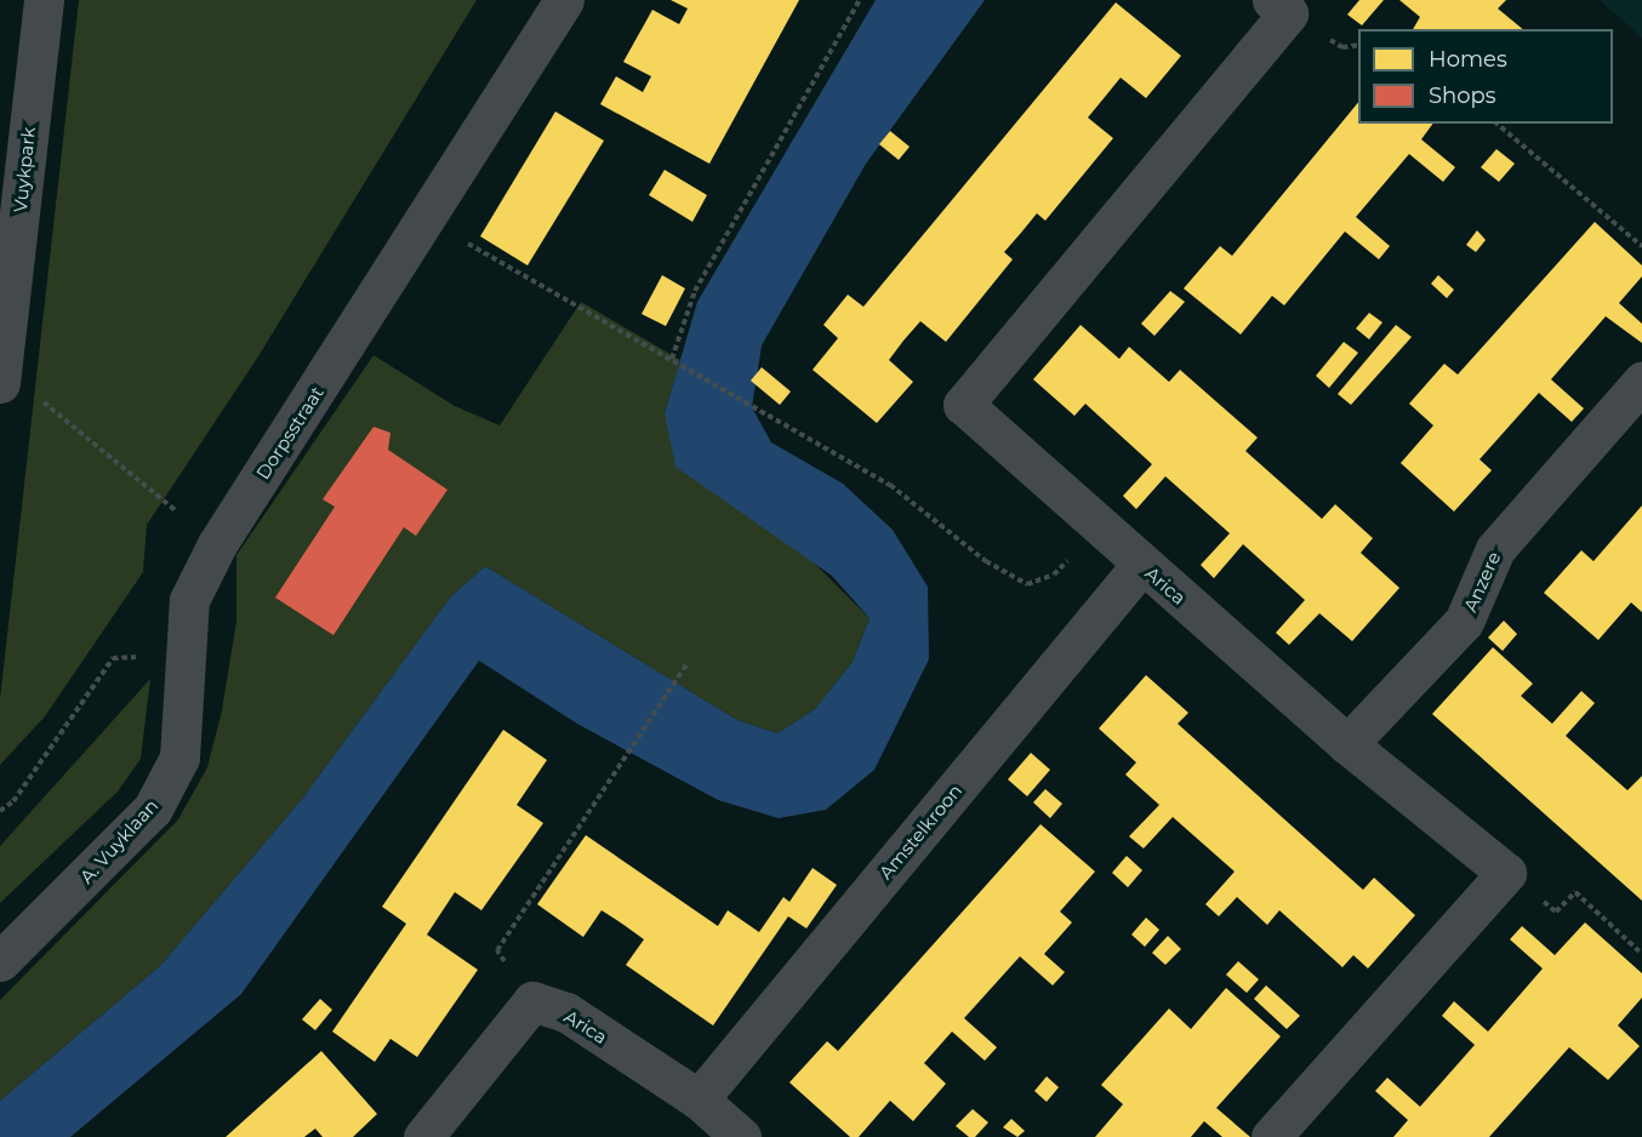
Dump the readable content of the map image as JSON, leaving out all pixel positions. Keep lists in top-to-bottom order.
{
  "streets": {
    "street": [
      "Vuykpark",
      "Dorpsstraat",
      "Anzere",
      "Arica",
      "Amstelkroon",
      "A. Vuyklaan"
    ]
  },
  "crossings": [
    ["Dorpsstraat", "A. Vuyklaan"],
    ["Anzere", "Arica"],
    ["Arica", "Amstelkroon"]
  ],
  "legend": ["Homes", "Shops"]
}
